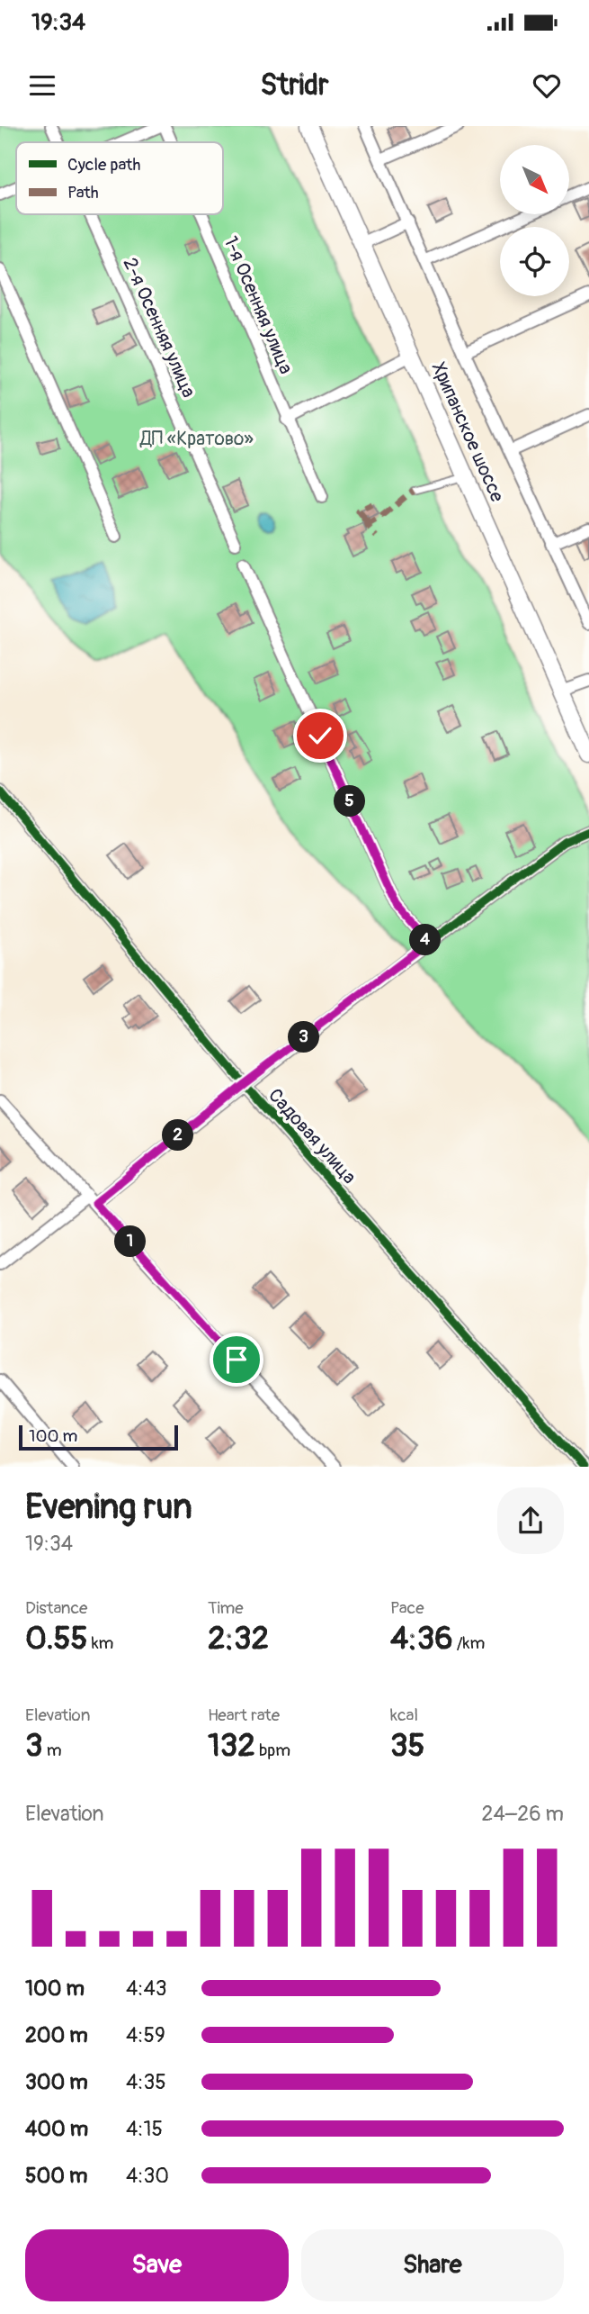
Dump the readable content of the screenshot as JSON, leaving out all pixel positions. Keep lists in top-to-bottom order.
{
  "streets": {
    "main road": ["Хрипанское шоссе"],
    "street": ["1-я Осенняя улица", "2-я Осенняя улица", "Садовая улица"]
  },
  "parks": ["ДП «Кратово»"],
  "legend": ["Cycle path", "Path"],
  "scale_bar": "100 m",
  "north": "bottom right",
  "page": {
    "status": "19:34",
    "header": "Stridr",
    "pins": [
      "5",
      "4",
      "3",
      "2",
      "1"
    ],
    "scale": "100 m",
    "heading": ["Evening run", "19:34"],
    "stats": [
      ["Distance", "0.55 km"],
      ["Time", "2:32"],
      ["Pace", "4:36 /km"],
      ["Elevation", "3 m"],
      ["Heart rate", "132 bpm"],
      ["kcal", "35"]
    ],
    "chart": ["Elevation", "24–26 m"],
    "list": [
      {
        "name": "100 m",
        "note": "4:43"
      },
      {
        "name": "200 m",
        "note": "4:59"
      },
      {
        "name": "300 m",
        "note": "4:35"
      },
      {
        "name": "400 m",
        "note": "4:15"
      },
      {
        "name": "500 m",
        "note": "4:30"
      }
    ],
    "buttons": ["Save", "Share"]
  }
}
